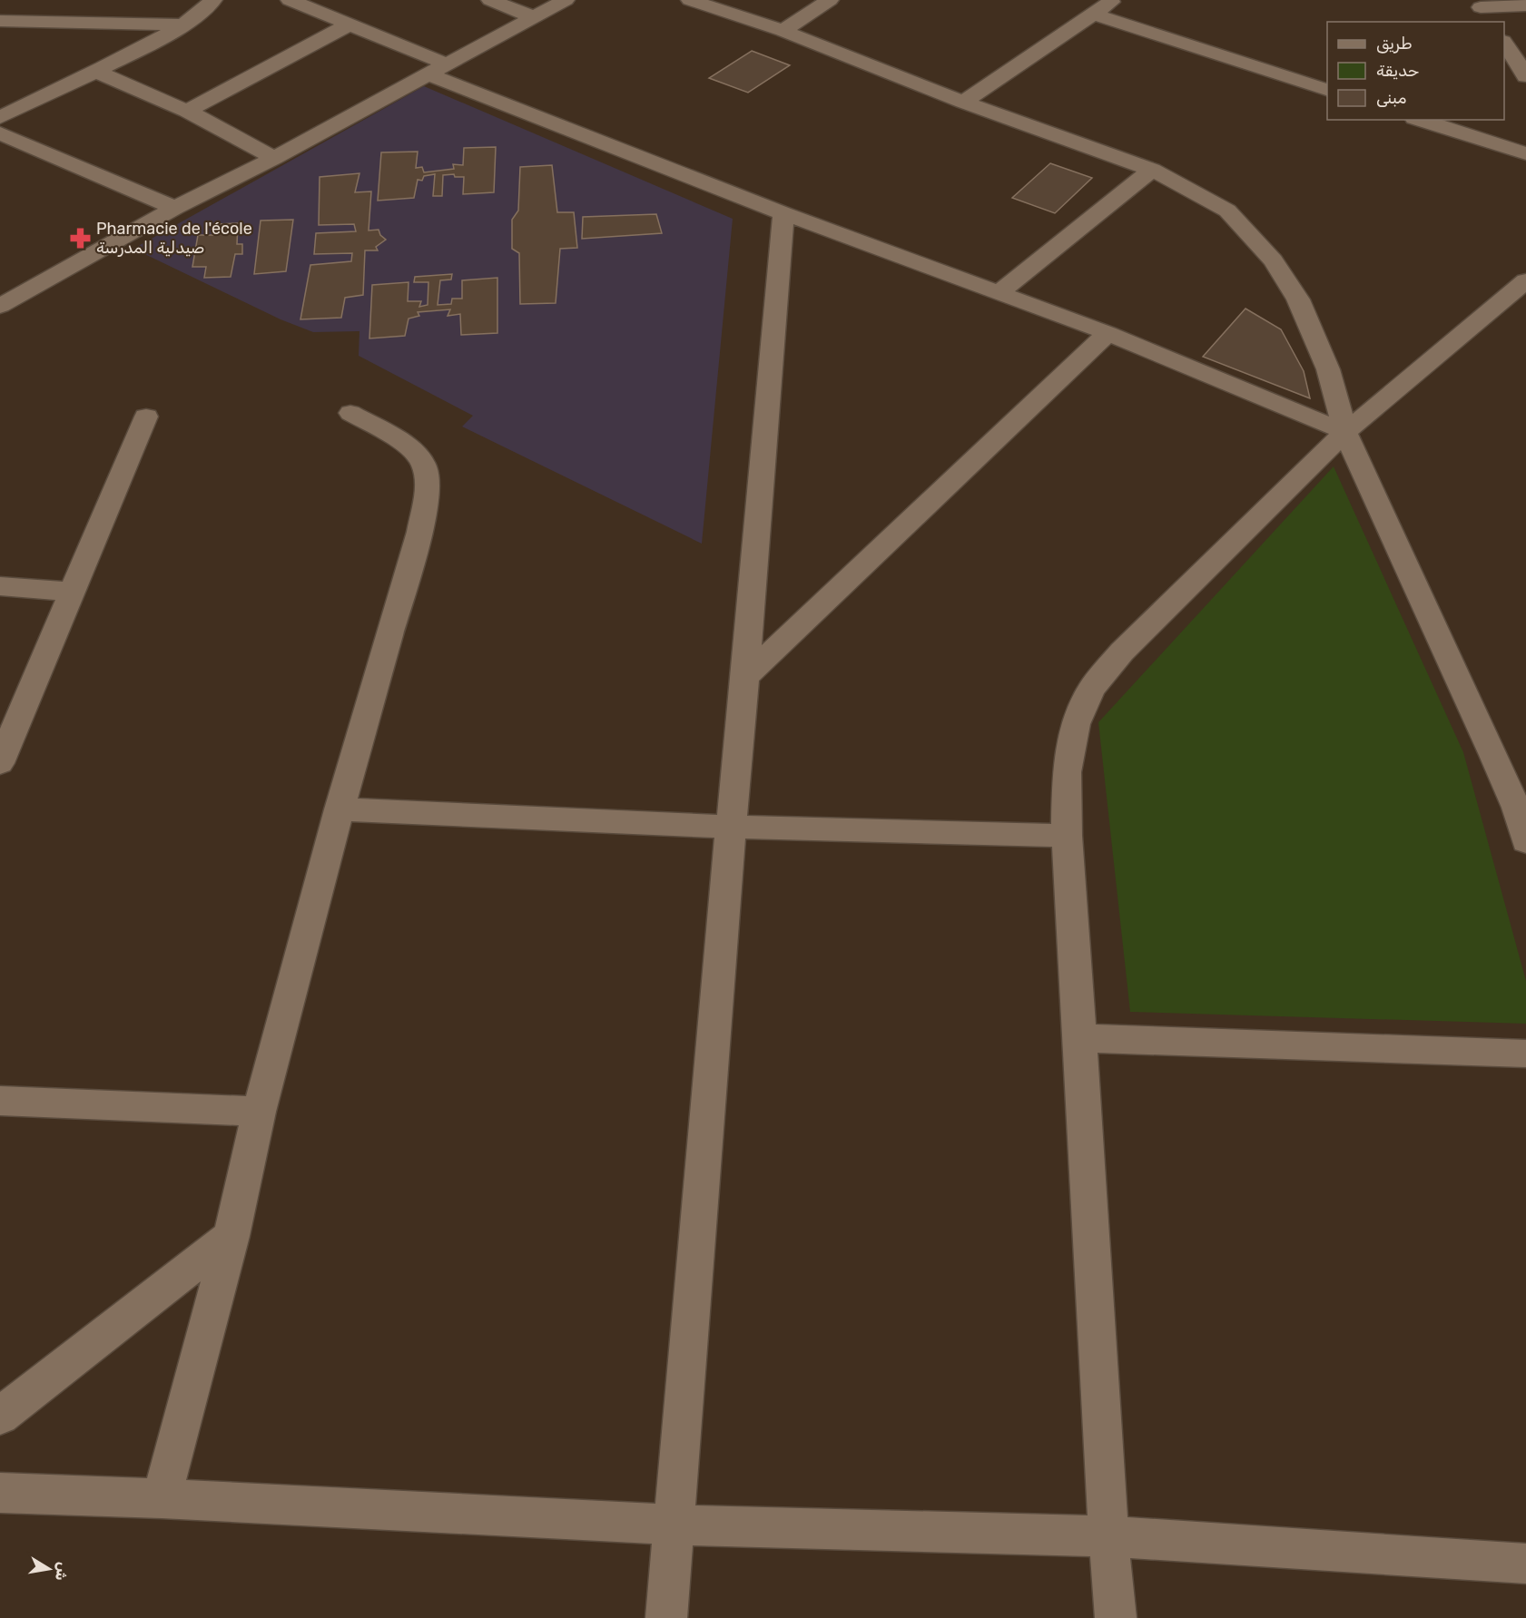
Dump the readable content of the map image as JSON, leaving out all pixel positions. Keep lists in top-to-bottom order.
{
  "places": {
    "pharmacy": ["Pharmacie de l'école صيدلية المدرسة"]
  },
  "legend": ["طريق", "حديقة", "مبنى"],
  "north": "right"
}
